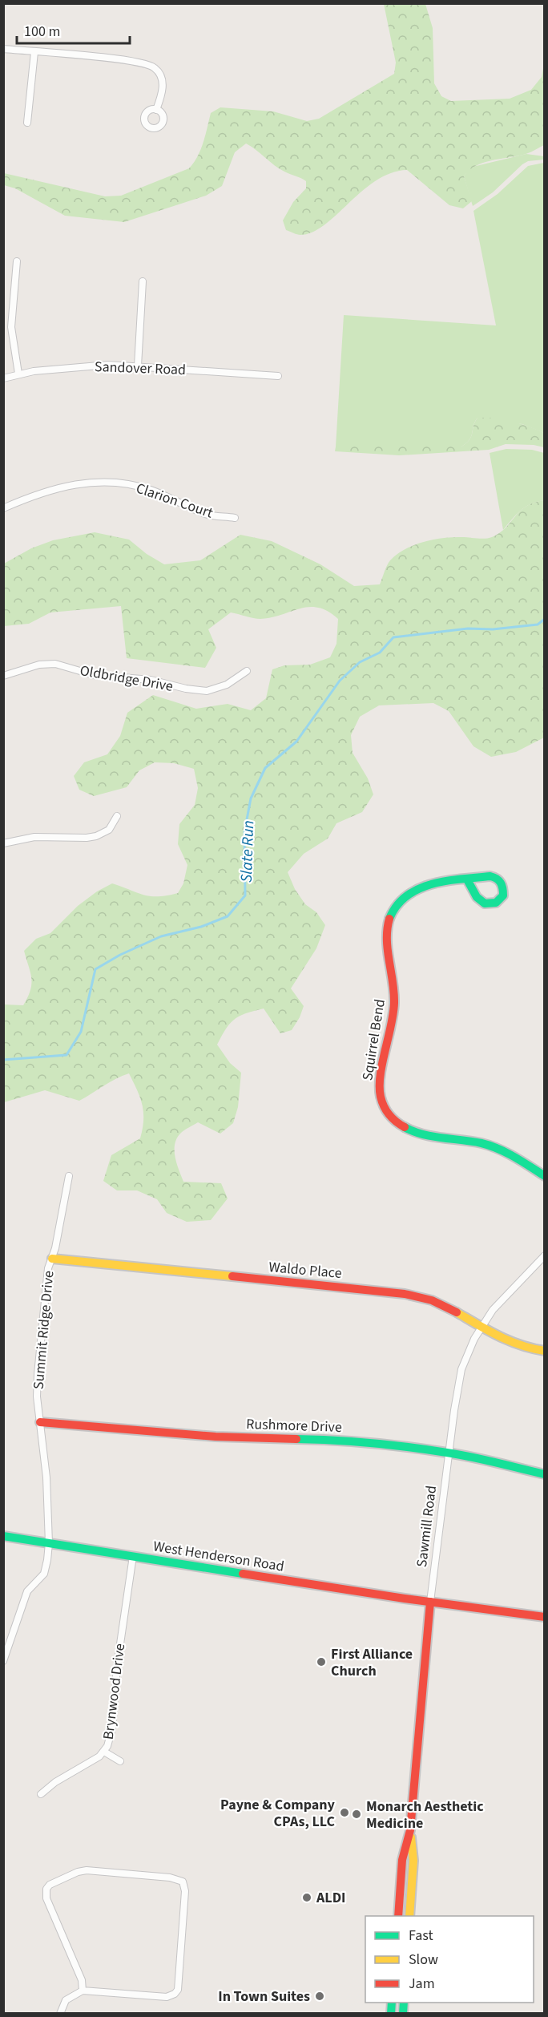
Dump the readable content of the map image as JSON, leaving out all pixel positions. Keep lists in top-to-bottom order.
{
  "streets": {
    "street": [
      "Sandover Road",
      "Clarion Court",
      "Oldbridge Drive",
      "Squirrel Bend",
      "Waldo Place",
      "Summit Ridge Drive",
      "Rushmore Drive",
      "Sawmill Road",
      "West Henderson Road",
      "Brynwood Drive"
    ]
  },
  "crossings": [
    ["Waldo Place", "Summit Ridge Drive"],
    ["Waldo Place", "Sawmill Road"],
    ["Summit Ridge Drive", "Rushmore Drive"],
    ["Summit Ridge Drive", "West Henderson Road"],
    ["Rushmore Drive", "Sawmill Road"],
    ["Sawmill Road", "West Henderson Road"],
    ["West Henderson Road", "Brynwood Drive"]
  ],
  "water": ["Slate Run"],
  "places": [
    "First Alliance Church",
    "Payne & Company CPAs, LLC",
    "Monarch Aesthetic Medicine",
    "ALDI",
    "In Town Suites"
  ],
  "legend": ["Fast", "Slow", "Jam"],
  "scale_bar": "100 m"
}
